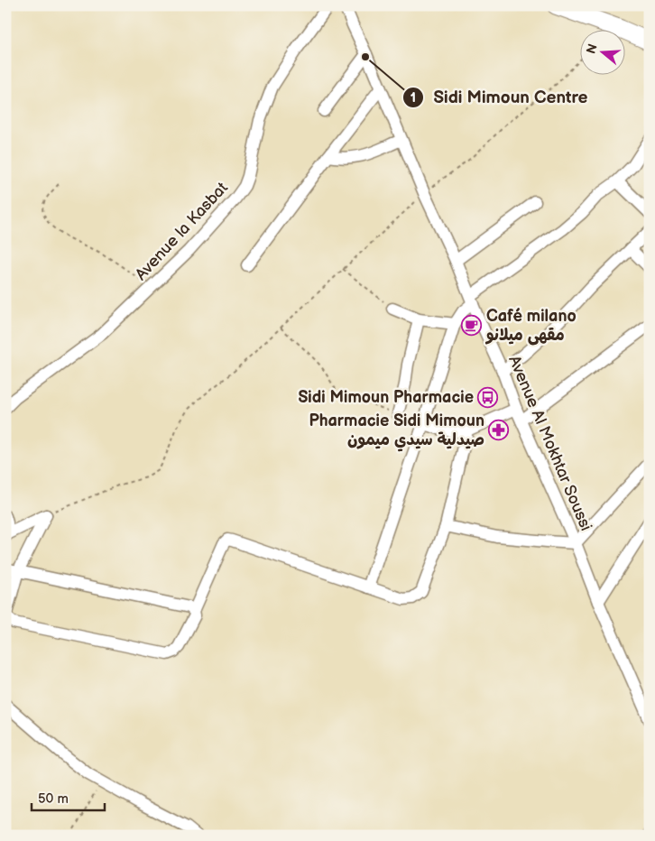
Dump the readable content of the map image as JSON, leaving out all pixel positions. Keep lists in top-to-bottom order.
{
  "streets": {
    "street": ["Avenue la Kasbat", "Avenue Al Mokhtar Soussi"]
  },
  "places": {
    "other": ["Sidi Mimoun Centre"],
    "cafe": ["Café milano مقهى ميلانو"],
    "bus stop": ["Sidi Mimoun Pharmacie"],
    "pharmacy": ["Pharmacie Sidi Mimoun صيدلية سيدي ميمون"]
  },
  "scale_bar": "50 m",
  "north": "left"
}
